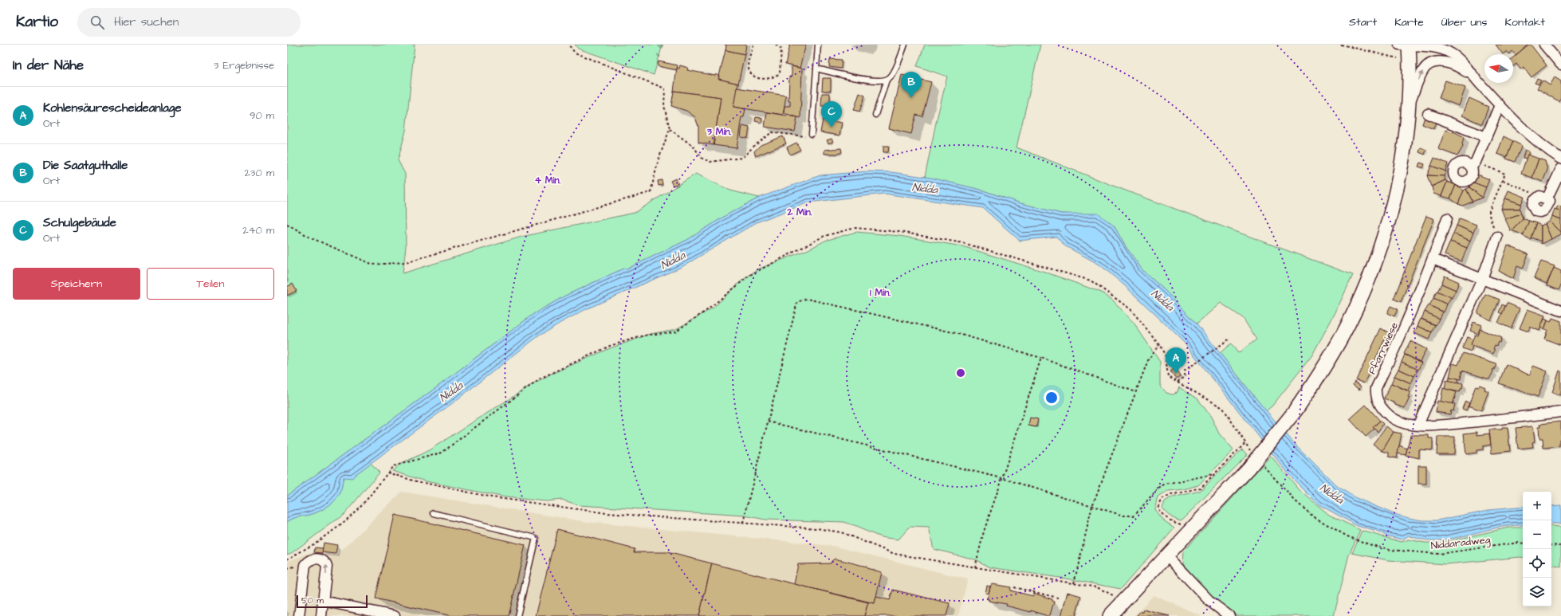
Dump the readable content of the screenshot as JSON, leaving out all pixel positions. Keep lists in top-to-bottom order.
{
  "streets": {
    "street": ["Pfarrwiese"],
    "path": ["Niddaradweg"]
  },
  "water": ["Nidda"],
  "scale_bar": "50 m",
  "north": "left",
  "page": {
    "header": "Kartio",
    "search": "Hier suchen",
    "nav": [
      "Start",
      "Karte",
      "Über uns",
      "Kontakt"
    ],
    "heading": ["In der Nähe", "3 Ergebnisse"],
    "pins": ["B", "C", "A"],
    "list": [
      {
        "mark": "A",
        "name": "Kohlensäurescheideanlage",
        "note": "Ort",
        "value": "90 m"
      },
      {
        "mark": "B",
        "name": "Die Saatguthalle",
        "note": "Ort",
        "value": "230 m"
      },
      {
        "mark": "C",
        "name": "Schulgebäude",
        "note": "Ort",
        "value": "240 m"
      }
    ],
    "buttons": ["Speichern", "Teilen"],
    "map_buttons": ["+", "−"],
    "scale": "50 m"
  },
  "rings": [
    "3 Min.",
    "4 Min.",
    "2 Min.",
    "1 Min."
  ]
}
